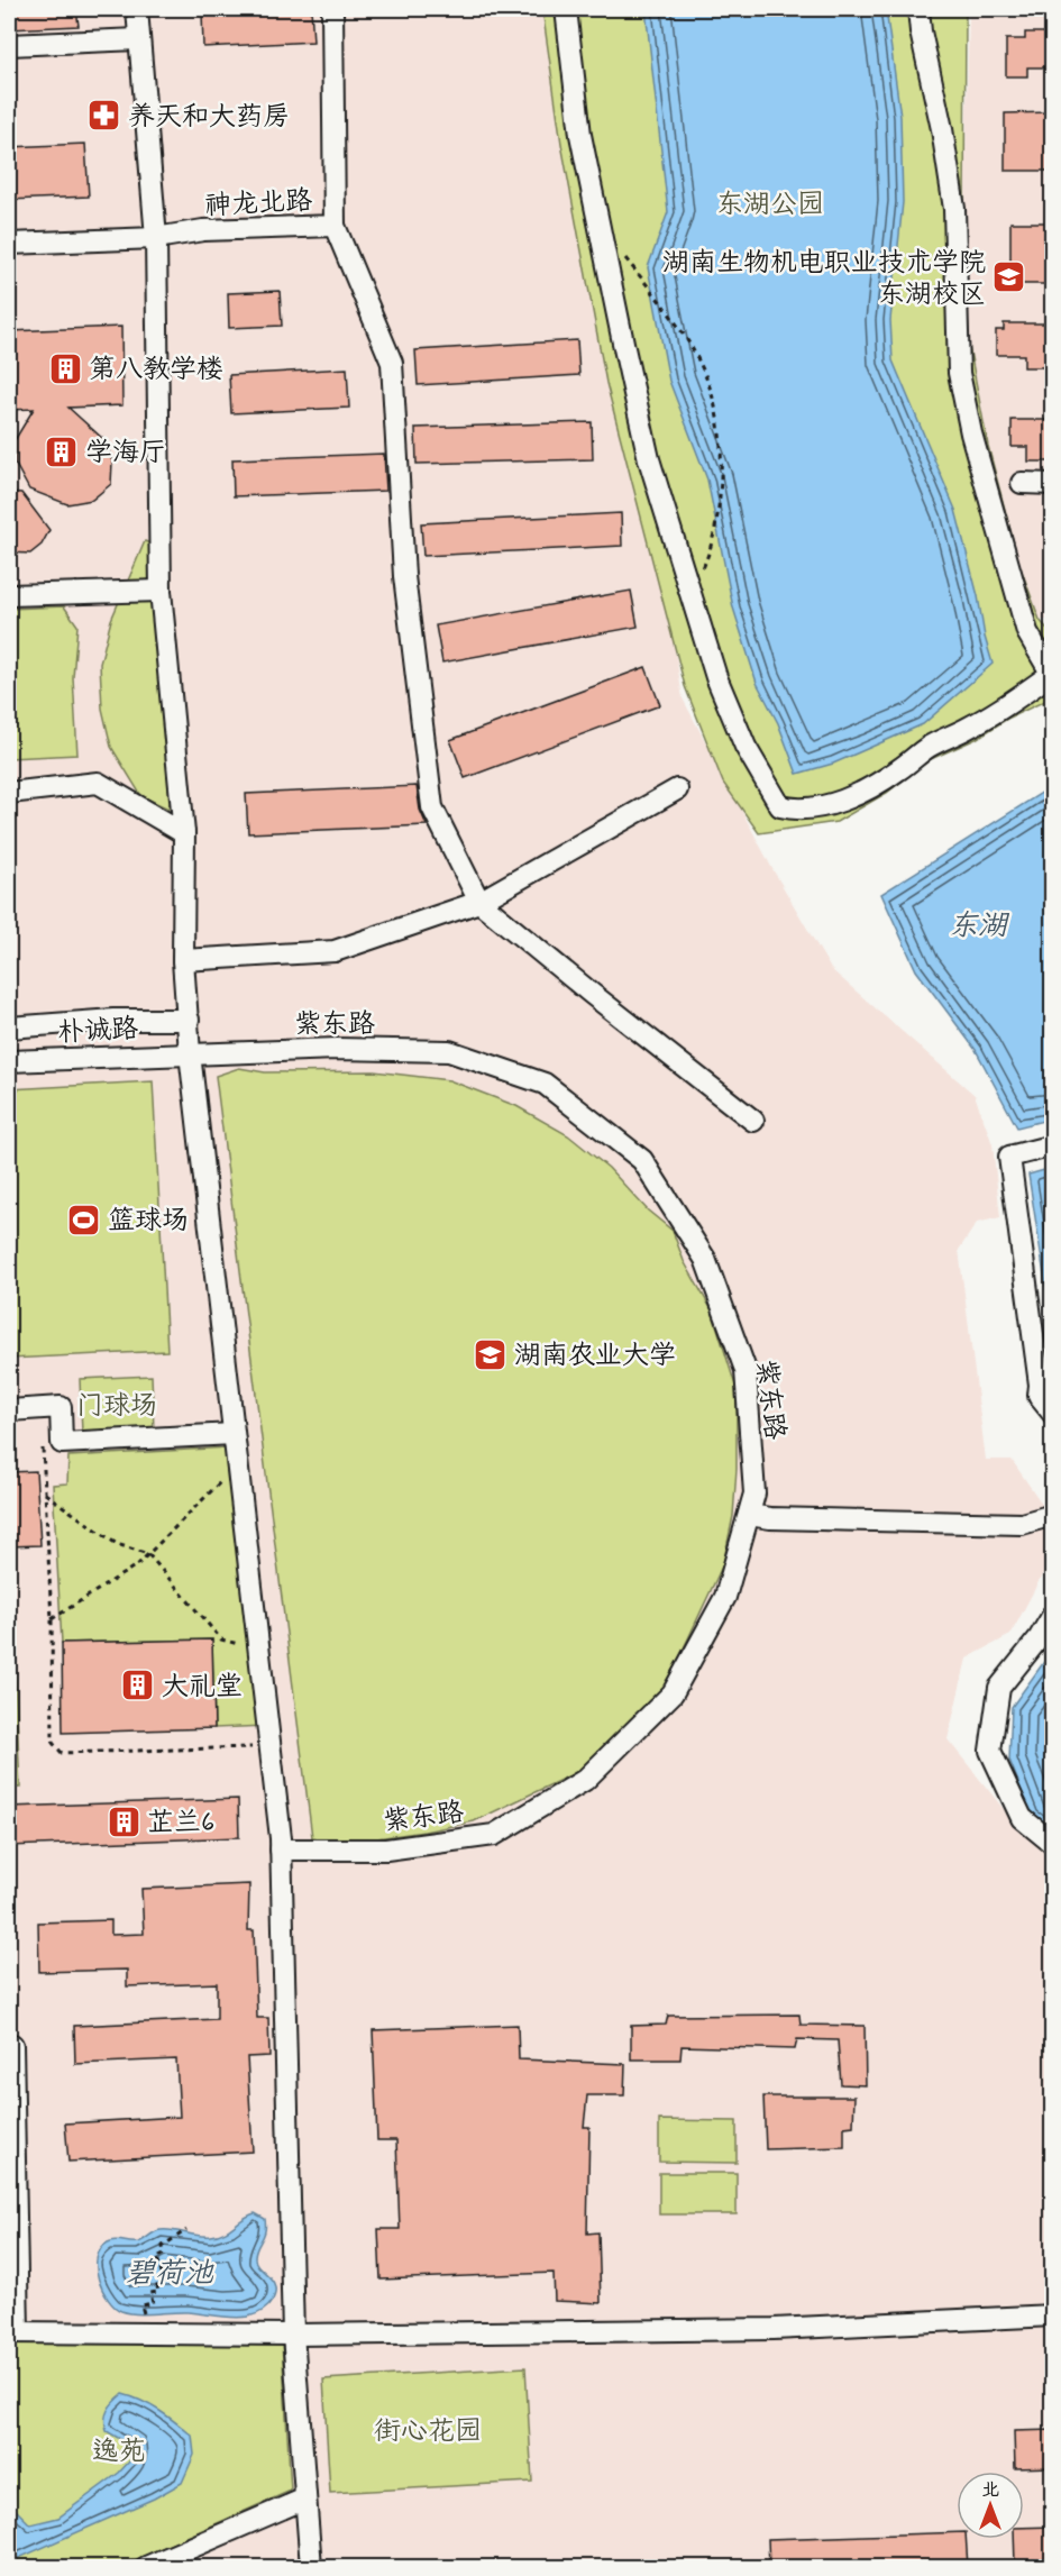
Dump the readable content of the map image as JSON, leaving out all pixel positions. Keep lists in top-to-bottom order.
{
  "streets": {
    "street": ["神龙北路", "紫东路", "朴诚路"]
  },
  "crossings": [
    ["紫东路", "朴诚路"]
  ],
  "water": ["东湖", "碧荷池"],
  "parks": [
    "东湖公园",
    "门球场",
    "街心花园",
    "逸苑"
  ],
  "places": {
    "pharmacy": ["养天和大药房"],
    "school or university": ["湖南生物机电职业技术学院 东湖校区", "湖南农业大学"],
    "building": [
      "第八教学楼",
      "学海厅",
      "大礼堂",
      "芷兰6"
    ],
    "sports": ["篮球场"]
  },
  "north": "top"
}
